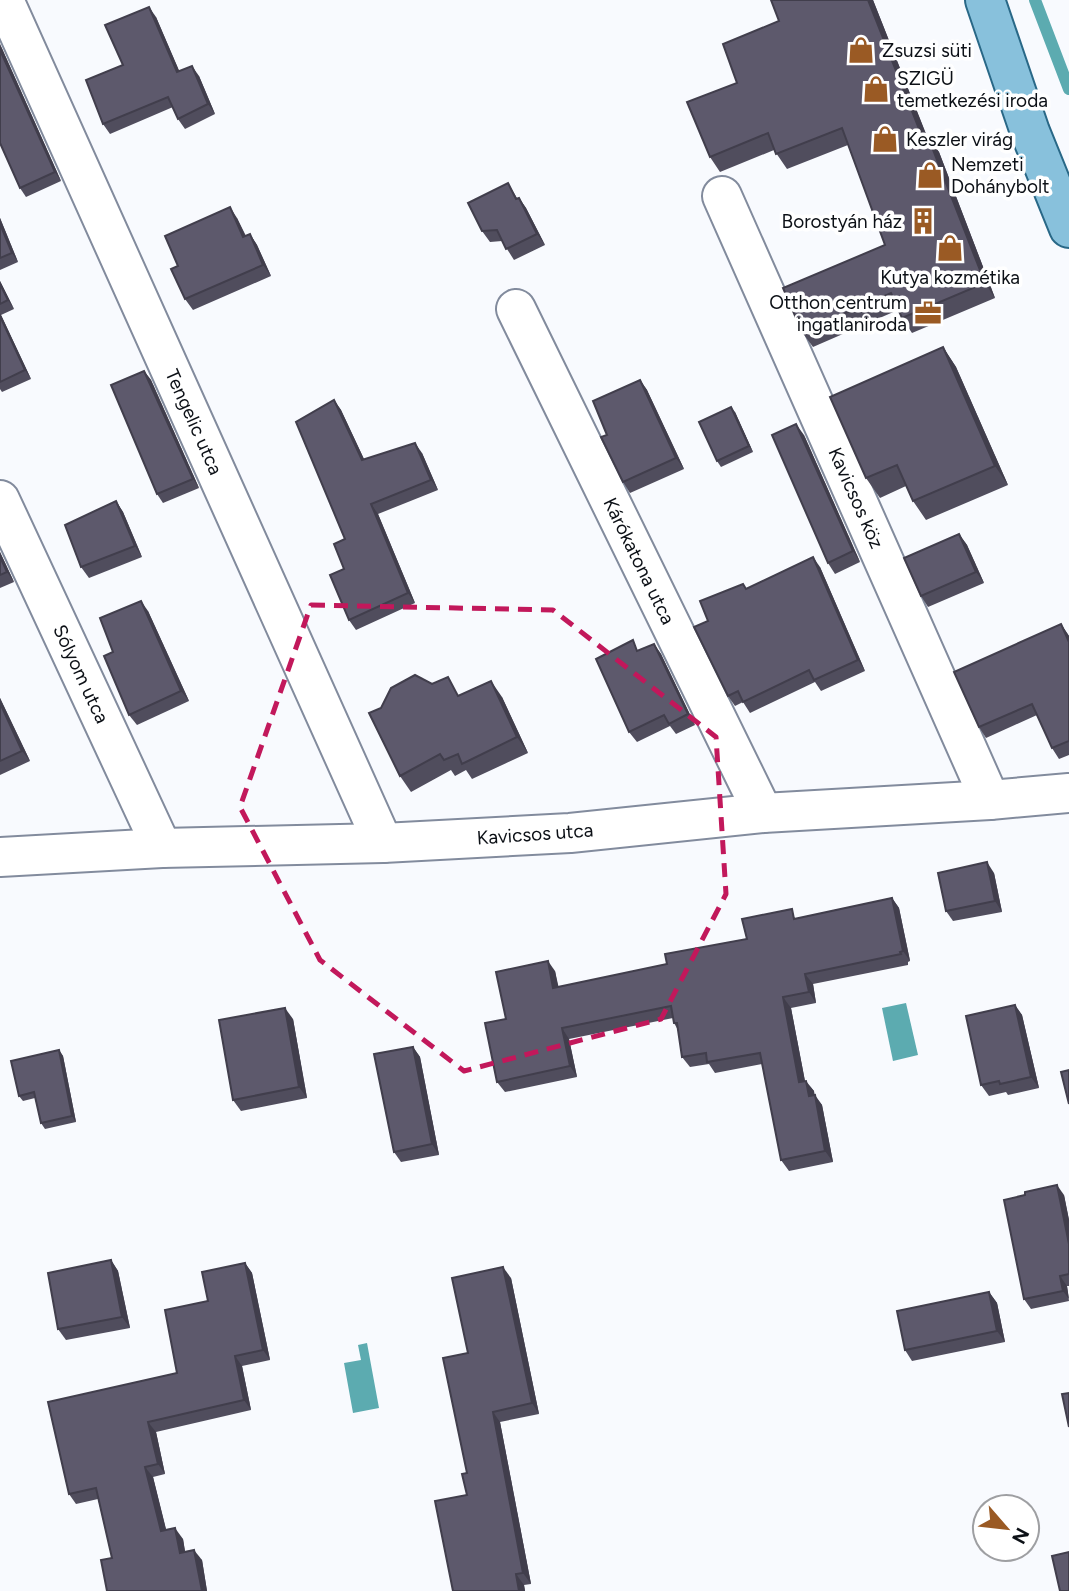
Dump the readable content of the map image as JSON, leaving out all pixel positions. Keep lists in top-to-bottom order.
{
  "streets": {
    "street": [
      "Tengelic utca",
      "Kavicsos köz",
      "Kárókatona utca",
      "Sólyom utca",
      "Kavicsos utca"
    ]
  },
  "crossings": [
    ["Tengelic utca", "Kavicsos utca"],
    ["Kavicsos köz", "Kavicsos utca"],
    ["Kárókatona utca", "Kavicsos utca"],
    ["Sólyom utca", "Kavicsos utca"]
  ],
  "places": {
    "shop": [
      "Zsuzsi süti",
      "SZIGÜ temetkezési iroda",
      "Keszler virág",
      "Nemzeti Dohánybolt",
      "Kutya kozmétika"
    ],
    "building": ["Borostyán ház"],
    "office": ["Otthon centrum ingatlaniroda"]
  },
  "north": "bottom right"
}
